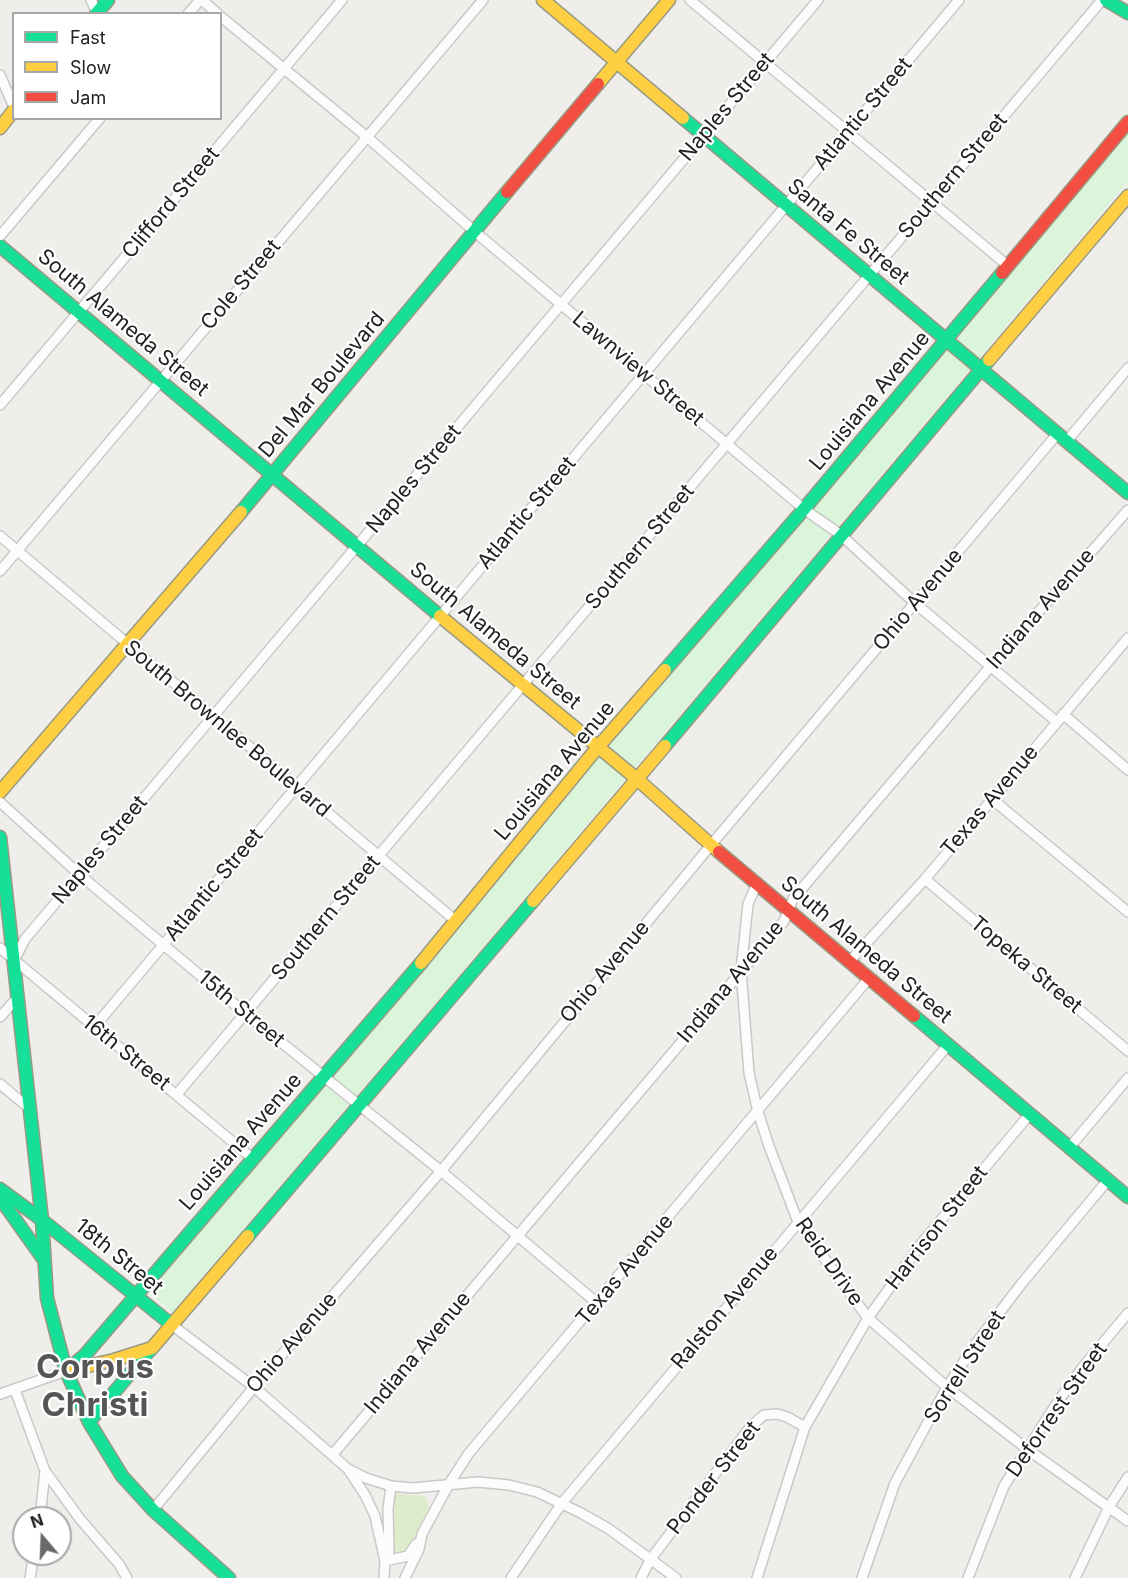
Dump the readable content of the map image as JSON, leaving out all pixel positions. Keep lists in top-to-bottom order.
{
  "streets": {
    "main road": [
      "Santa Fe Street",
      "South Alameda Street",
      "Del Mar Boulevard",
      "Louisiana Avenue",
      "18th Street"
    ],
    "street": [
      "Naples Street",
      "Atlantic Street",
      "Southern Street",
      "Clifford Street",
      "Cole Street",
      "Lawnview Street",
      "Ohio Avenue",
      "Indiana Avenue",
      "South Brownlee Boulevard",
      "Texas Avenue",
      "Topeka Street",
      "15th Street",
      "16th Street",
      "Harrison Street",
      "Reid Drive",
      "Ralston Avenue",
      "Sorrell Street",
      "Deforrest Street",
      "Ponder Street"
    ]
  },
  "crossings": [
    ["Naples Street", "Santa Fe Street"],
    ["Naples Street", "South Alameda Street"],
    ["Naples Street", "Lawnview Street"],
    ["Naples Street", "South Brownlee Boulevard"],
    ["Naples Street", "15th Street"],
    ["Naples Street", "16th Street"],
    ["Atlantic Street", "Santa Fe Street"],
    ["Atlantic Street", "South Alameda Street"],
    ["Atlantic Street", "Lawnview Street"],
    ["Atlantic Street", "South Brownlee Boulevard"],
    ["Atlantic Street", "15th Street"],
    ["Atlantic Street", "16th Street"],
    ["Southern Street", "Santa Fe Street"],
    ["Southern Street", "South Alameda Street"],
    ["Southern Street", "Lawnview Street"],
    ["Southern Street", "South Brownlee Boulevard"],
    ["Southern Street", "15th Street"],
    ["Southern Street", "16th Street"],
    ["Clifford Street", "South Alameda Street"],
    ["Clifford Street", "Lawnview Street"],
    ["Santa Fe Street", "Del Mar Boulevard"],
    ["Santa Fe Street", "Louisiana Avenue"],
    ["Santa Fe Street", "Ohio Avenue"],
    ["Cole Street", "South Alameda Street"],
    ["Cole Street", "Lawnview Street"],
    ["Cole Street", "South Brownlee Boulevard"],
    ["South Alameda Street", "Del Mar Boulevard"],
    ["South Alameda Street", "Louisiana Avenue"],
    ["South Alameda Street", "Ohio Avenue"],
    ["South Alameda Street", "Indiana Avenue"],
    ["South Alameda Street", "Texas Avenue"],
    ["South Alameda Street", "Harrison Street"],
    ["South Alameda Street", "Reid Drive"],
    ["South Alameda Street", "Ralston Avenue"],
    ["South Alameda Street", "Sorrell Street"],
    ["Lawnview Street", "Del Mar Boulevard"],
    ["Lawnview Street", "Louisiana Avenue"],
    ["Lawnview Street", "Ohio Avenue"],
    ["Lawnview Street", "Indiana Avenue"],
    ["Lawnview Street", "Texas Avenue"],
    ["Del Mar Boulevard", "South Brownlee Boulevard"],
    ["Louisiana Avenue", "South Brownlee Boulevard"],
    ["Louisiana Avenue", "15th Street"],
    ["Louisiana Avenue", "16th Street"],
    ["Louisiana Avenue", "18th Street"],
    ["Ohio Avenue", "15th Street"],
    ["Indiana Avenue", "15th Street"],
    ["Indiana Avenue", "Reid Drive"],
    ["Texas Avenue", "Topeka Street"],
    ["Texas Avenue", "15th Street"],
    ["Texas Avenue", "Reid Drive"],
    ["Harrison Street", "Reid Drive"],
    ["Harrison Street", "Ponder Street"],
    ["Reid Drive", "Ralston Avenue"],
    ["Reid Drive", "Sorrell Street"],
    ["Reid Drive", "Deforrest Street"]
  ],
  "districts": ["Corpus Christi"],
  "legend": ["Fast", "Slow", "Jam"],
  "north": "top"
}
